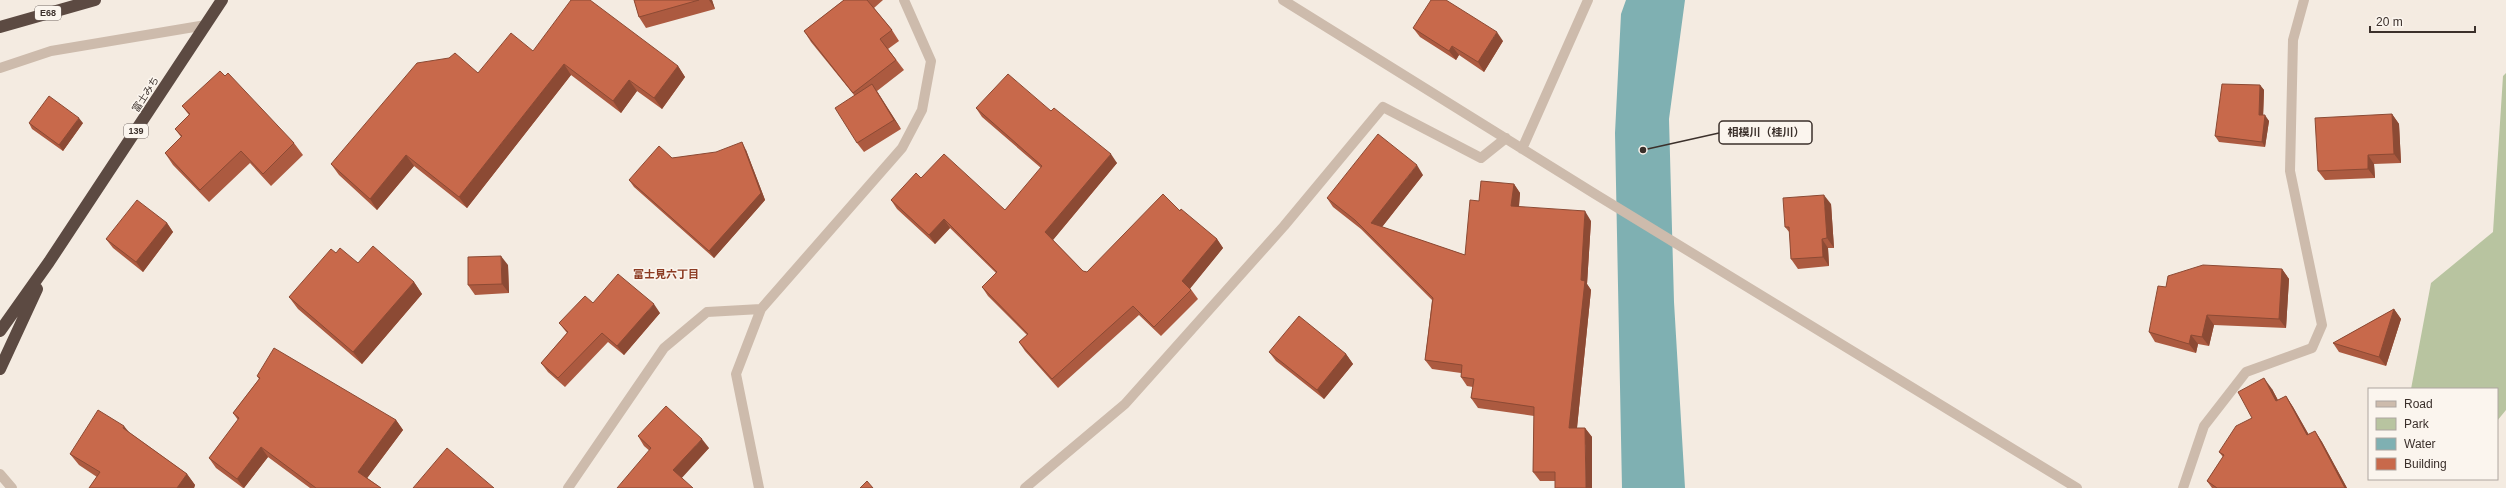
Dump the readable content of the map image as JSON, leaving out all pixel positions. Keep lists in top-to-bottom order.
{
  "streets": {
    "highway": ["E68", "富士みち", "139"]
  },
  "crossings": [
    ["富士みち", "139"]
  ],
  "districts": ["富士見六丁目"],
  "places": ["相模川（桂川）"],
  "legend": [
    "Road",
    "Park",
    "Water",
    "Building"
  ],
  "scale_bar": "20 m"
}
